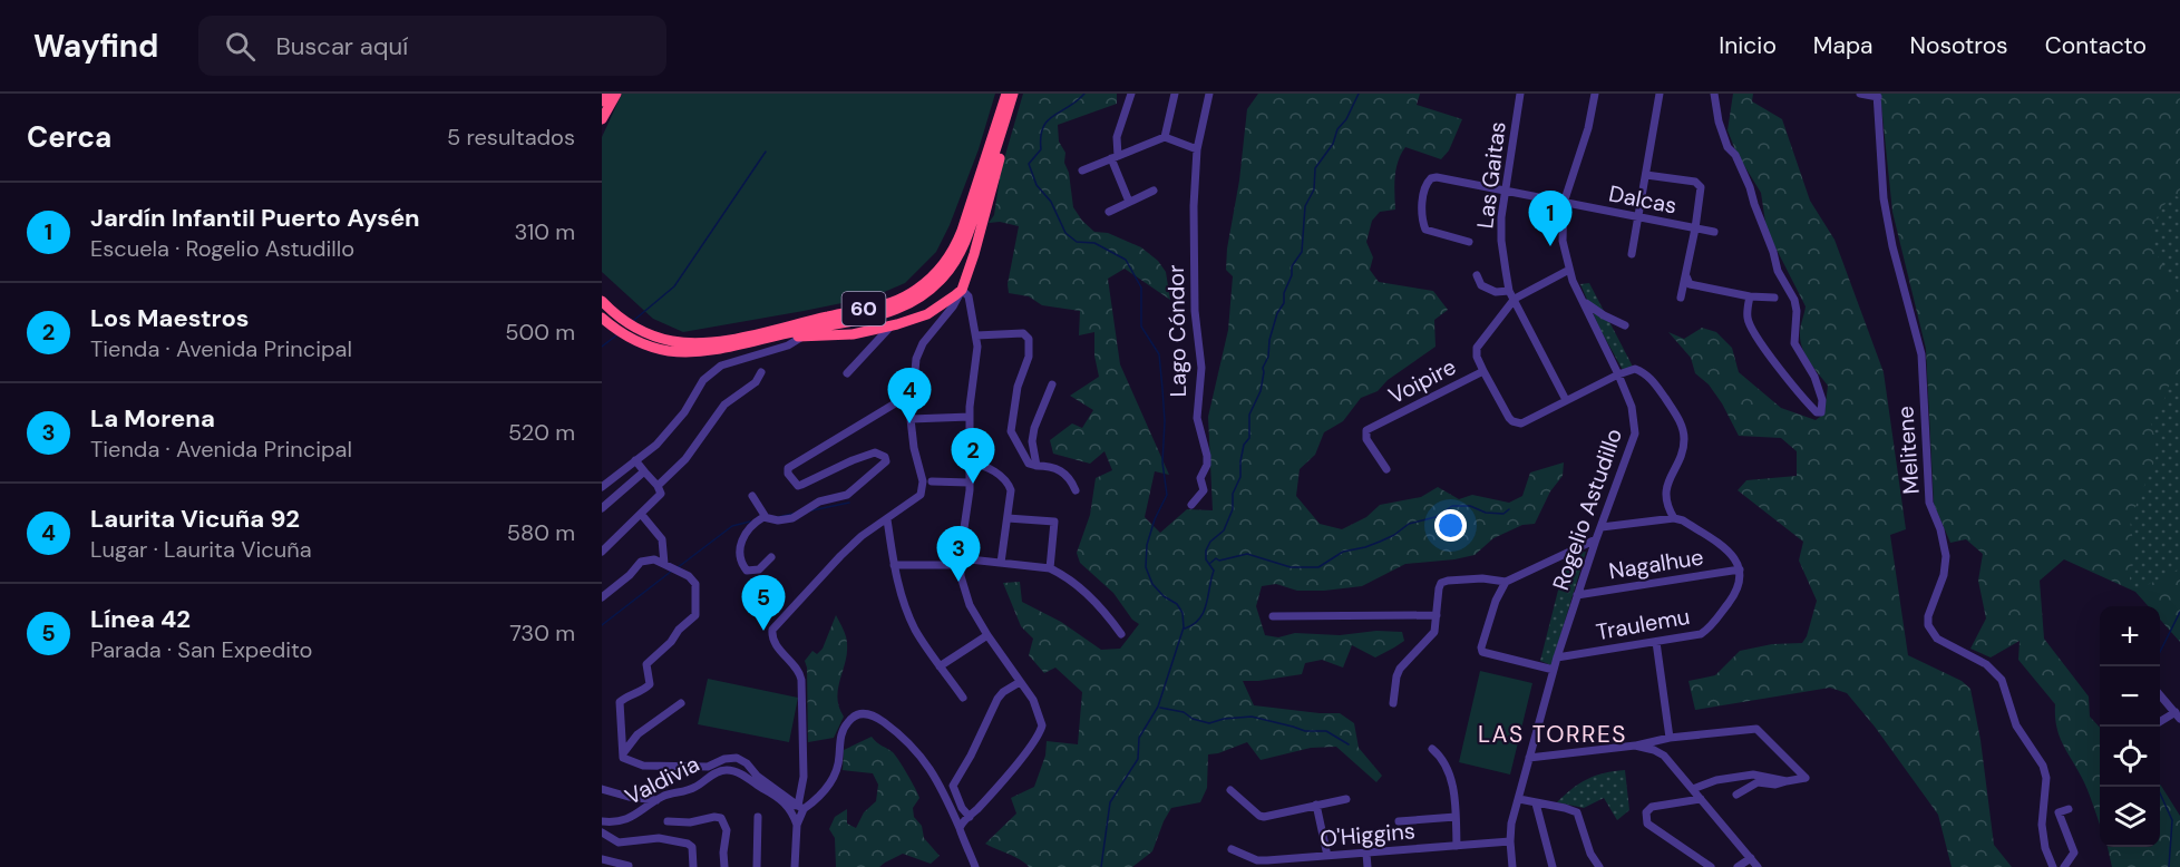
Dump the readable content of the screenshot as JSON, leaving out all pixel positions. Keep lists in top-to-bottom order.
{
  "streets": {
    "highway": ["60"],
    "street": [
      "Las Gaitas",
      "Dalcas",
      "Lago Cóndor",
      "Voipire",
      "Melitene",
      "Rogelio Astudillo",
      "Nagalhue",
      "Traulemu",
      "Valdivia",
      "O'Higgins"
    ]
  },
  "crossings": [
    ["Las Gaitas", "Dalcas"],
    ["Las Gaitas", "Voipire"],
    ["Dalcas", "Rogelio Astudillo"],
    ["Voipire", "Rogelio Astudillo"],
    ["Rogelio Astudillo", "Nagalhue"],
    ["Rogelio Astudillo", "Traulemu"],
    ["Rogelio Astudillo", "O'Higgins"],
    ["Nagalhue", "Traulemu"]
  ],
  "districts": ["LAS TORRES"],
  "page": {
    "header": "Wayfind",
    "search": "Buscar aquí",
    "nav": [
      "Inicio",
      "Mapa",
      "Nosotros",
      "Contacto"
    ],
    "heading": ["Cerca", "5 resultados"],
    "list": [
      {
        "mark": "1",
        "name": "Jardín Infantil Puerto Aysén",
        "note": "Escuela · Rogelio Astudillo",
        "value": "310 m"
      },
      {
        "mark": "2",
        "name": "Los Maestros",
        "note": "Tienda · Avenida Principal",
        "value": "500 m"
      },
      {
        "mark": "3",
        "name": "La Morena",
        "note": "Tienda · Avenida Principal",
        "value": "520 m"
      },
      {
        "mark": "4",
        "name": "Laurita Vicuña 92",
        "note": "Lugar · Laurita Vicuña",
        "value": "580 m"
      },
      {
        "mark": "5",
        "name": "Línea 42",
        "note": "Parada · San Expedito",
        "value": "730 m"
      }
    ],
    "pins": [
      "1",
      "4",
      "2",
      "3",
      "5"
    ],
    "map_buttons": ["+", "−"]
  }
}
